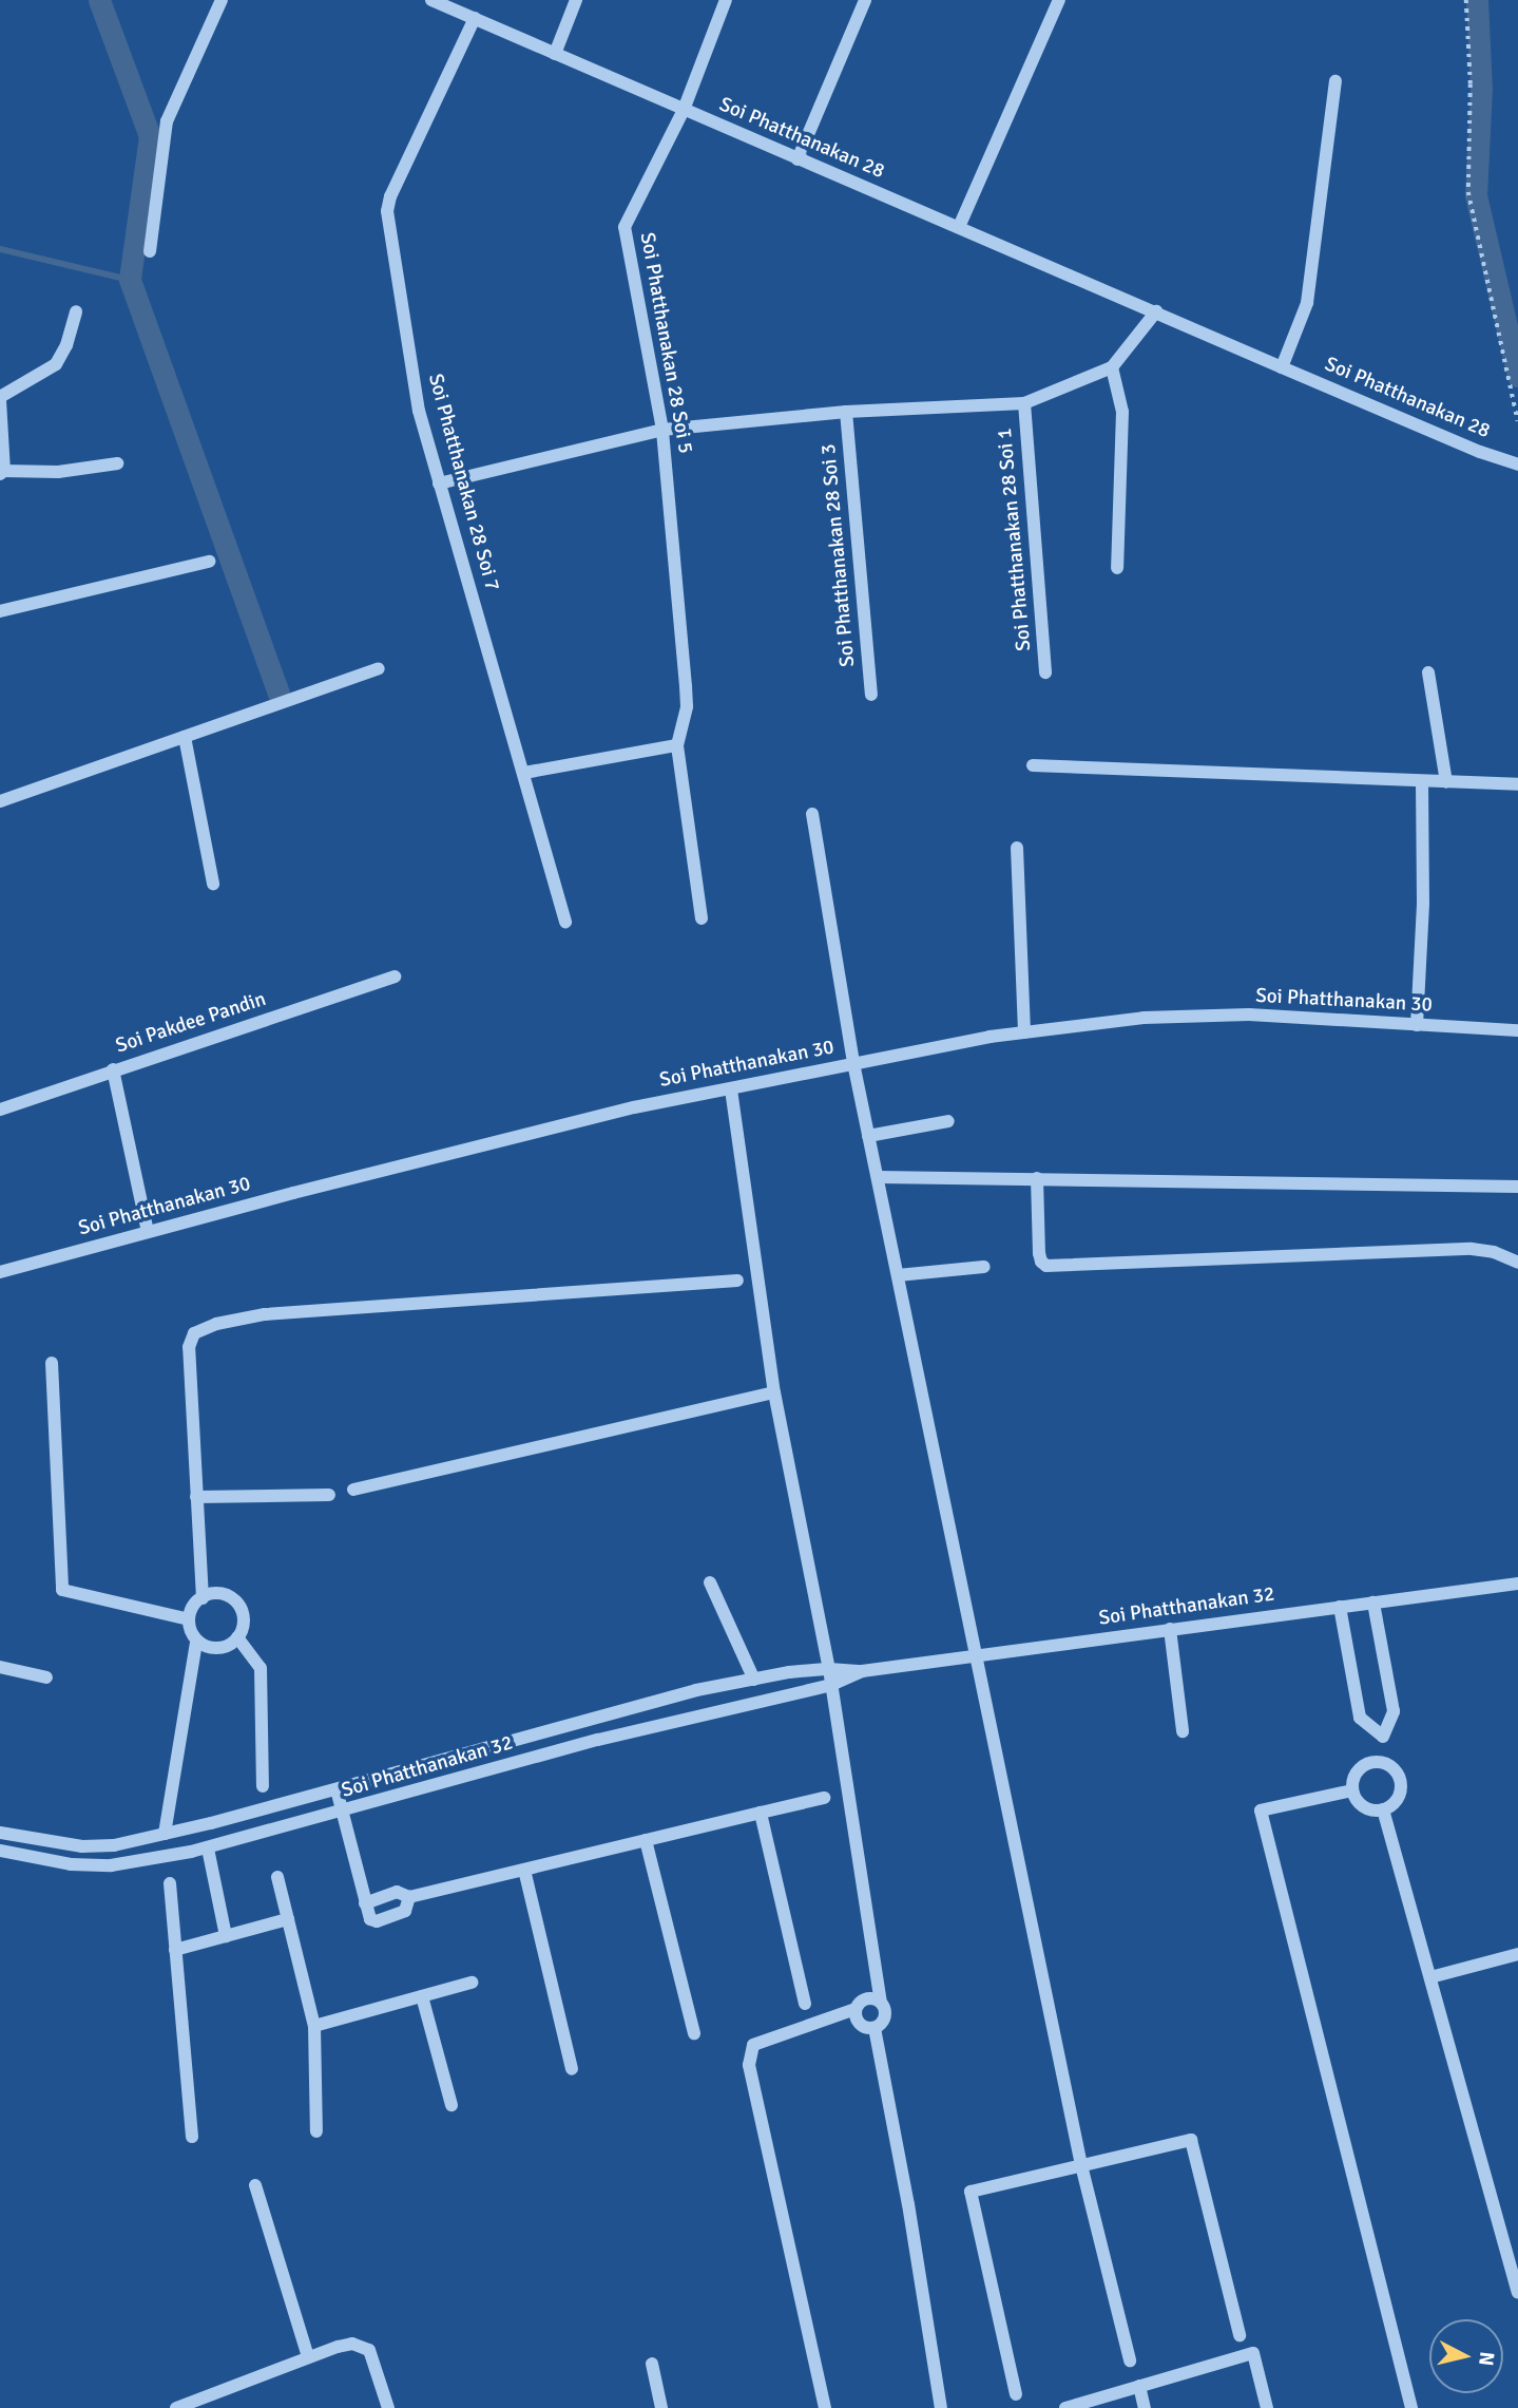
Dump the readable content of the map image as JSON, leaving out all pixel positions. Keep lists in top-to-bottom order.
{
  "streets": {
    "street": [
      "Soi Phatthanakan 28",
      "Soi Phatthanakan 28 Soi 5",
      "Soi Phatthanakan 28 Soi 7",
      "Soi Phatthanakan 28 Soi 1",
      "Soi Phatthanakan 28 Soi 3",
      "Soi Phatthanakan 30",
      "Soi Pakdee Pandin",
      "Soi Phatthanakan 32"
    ]
  },
  "crossings": [
    ["Soi Phatthanakan 28", "Soi Phatthanakan 28 Soi 5"],
    ["Soi Phatthanakan 28", "Soi Phatthanakan 28 Soi 7"]
  ],
  "north": "right"
}
